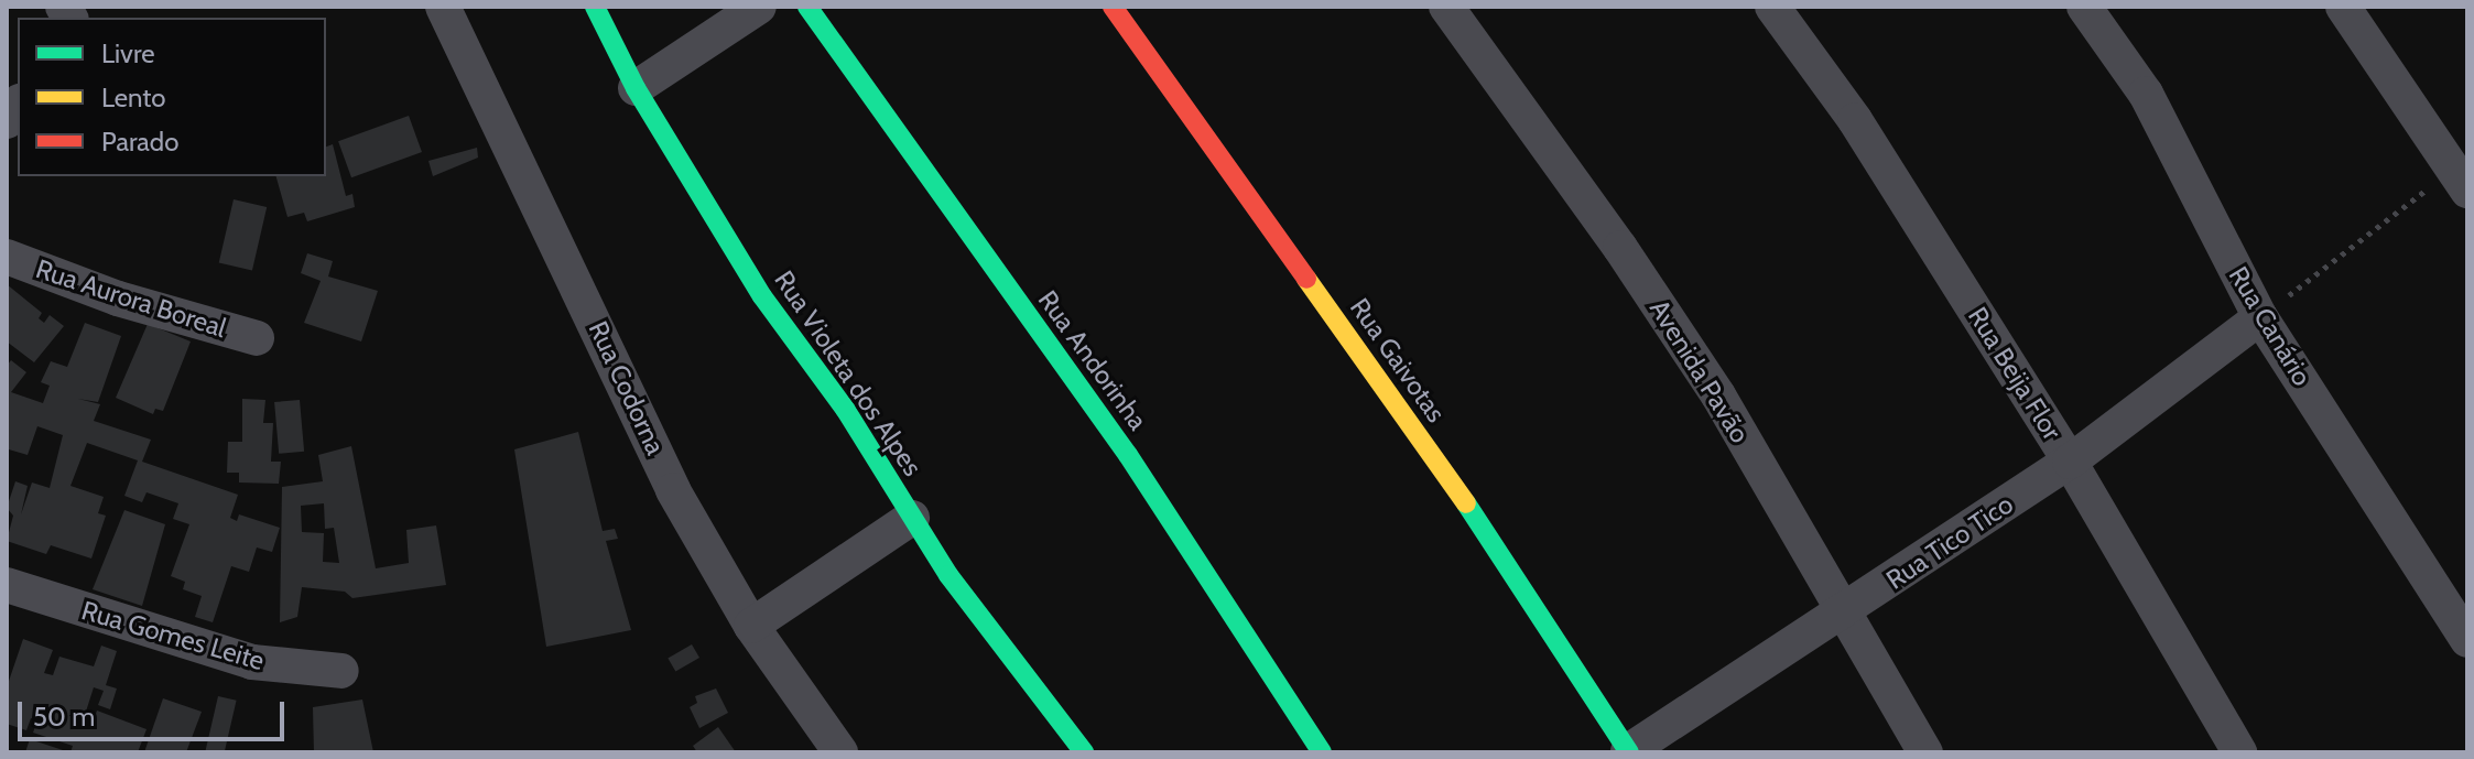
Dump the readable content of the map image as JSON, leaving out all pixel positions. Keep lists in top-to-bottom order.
{
  "streets": {
    "street": [
      "Rua Aurora Boreal",
      "Rua Canário",
      "Rua Andorinha",
      "Rua Gaivotas",
      "Avenida Pavão",
      "Rua Violeta dos Alpes",
      "Rua Beija Flor",
      "Rua Codorna",
      "Rua Tico Tico",
      "Rua Gomes Leite"
    ]
  },
  "crossings": [
    ["Rua Canário", "Rua Tico Tico"],
    ["Rua Gaivotas", "Rua Tico Tico"],
    ["Avenida Pavão", "Rua Tico Tico"],
    ["Rua Beija Flor", "Rua Tico Tico"]
  ],
  "legend": ["Livre", "Lento", "Parado"],
  "scale_bar": "50 m"
}
